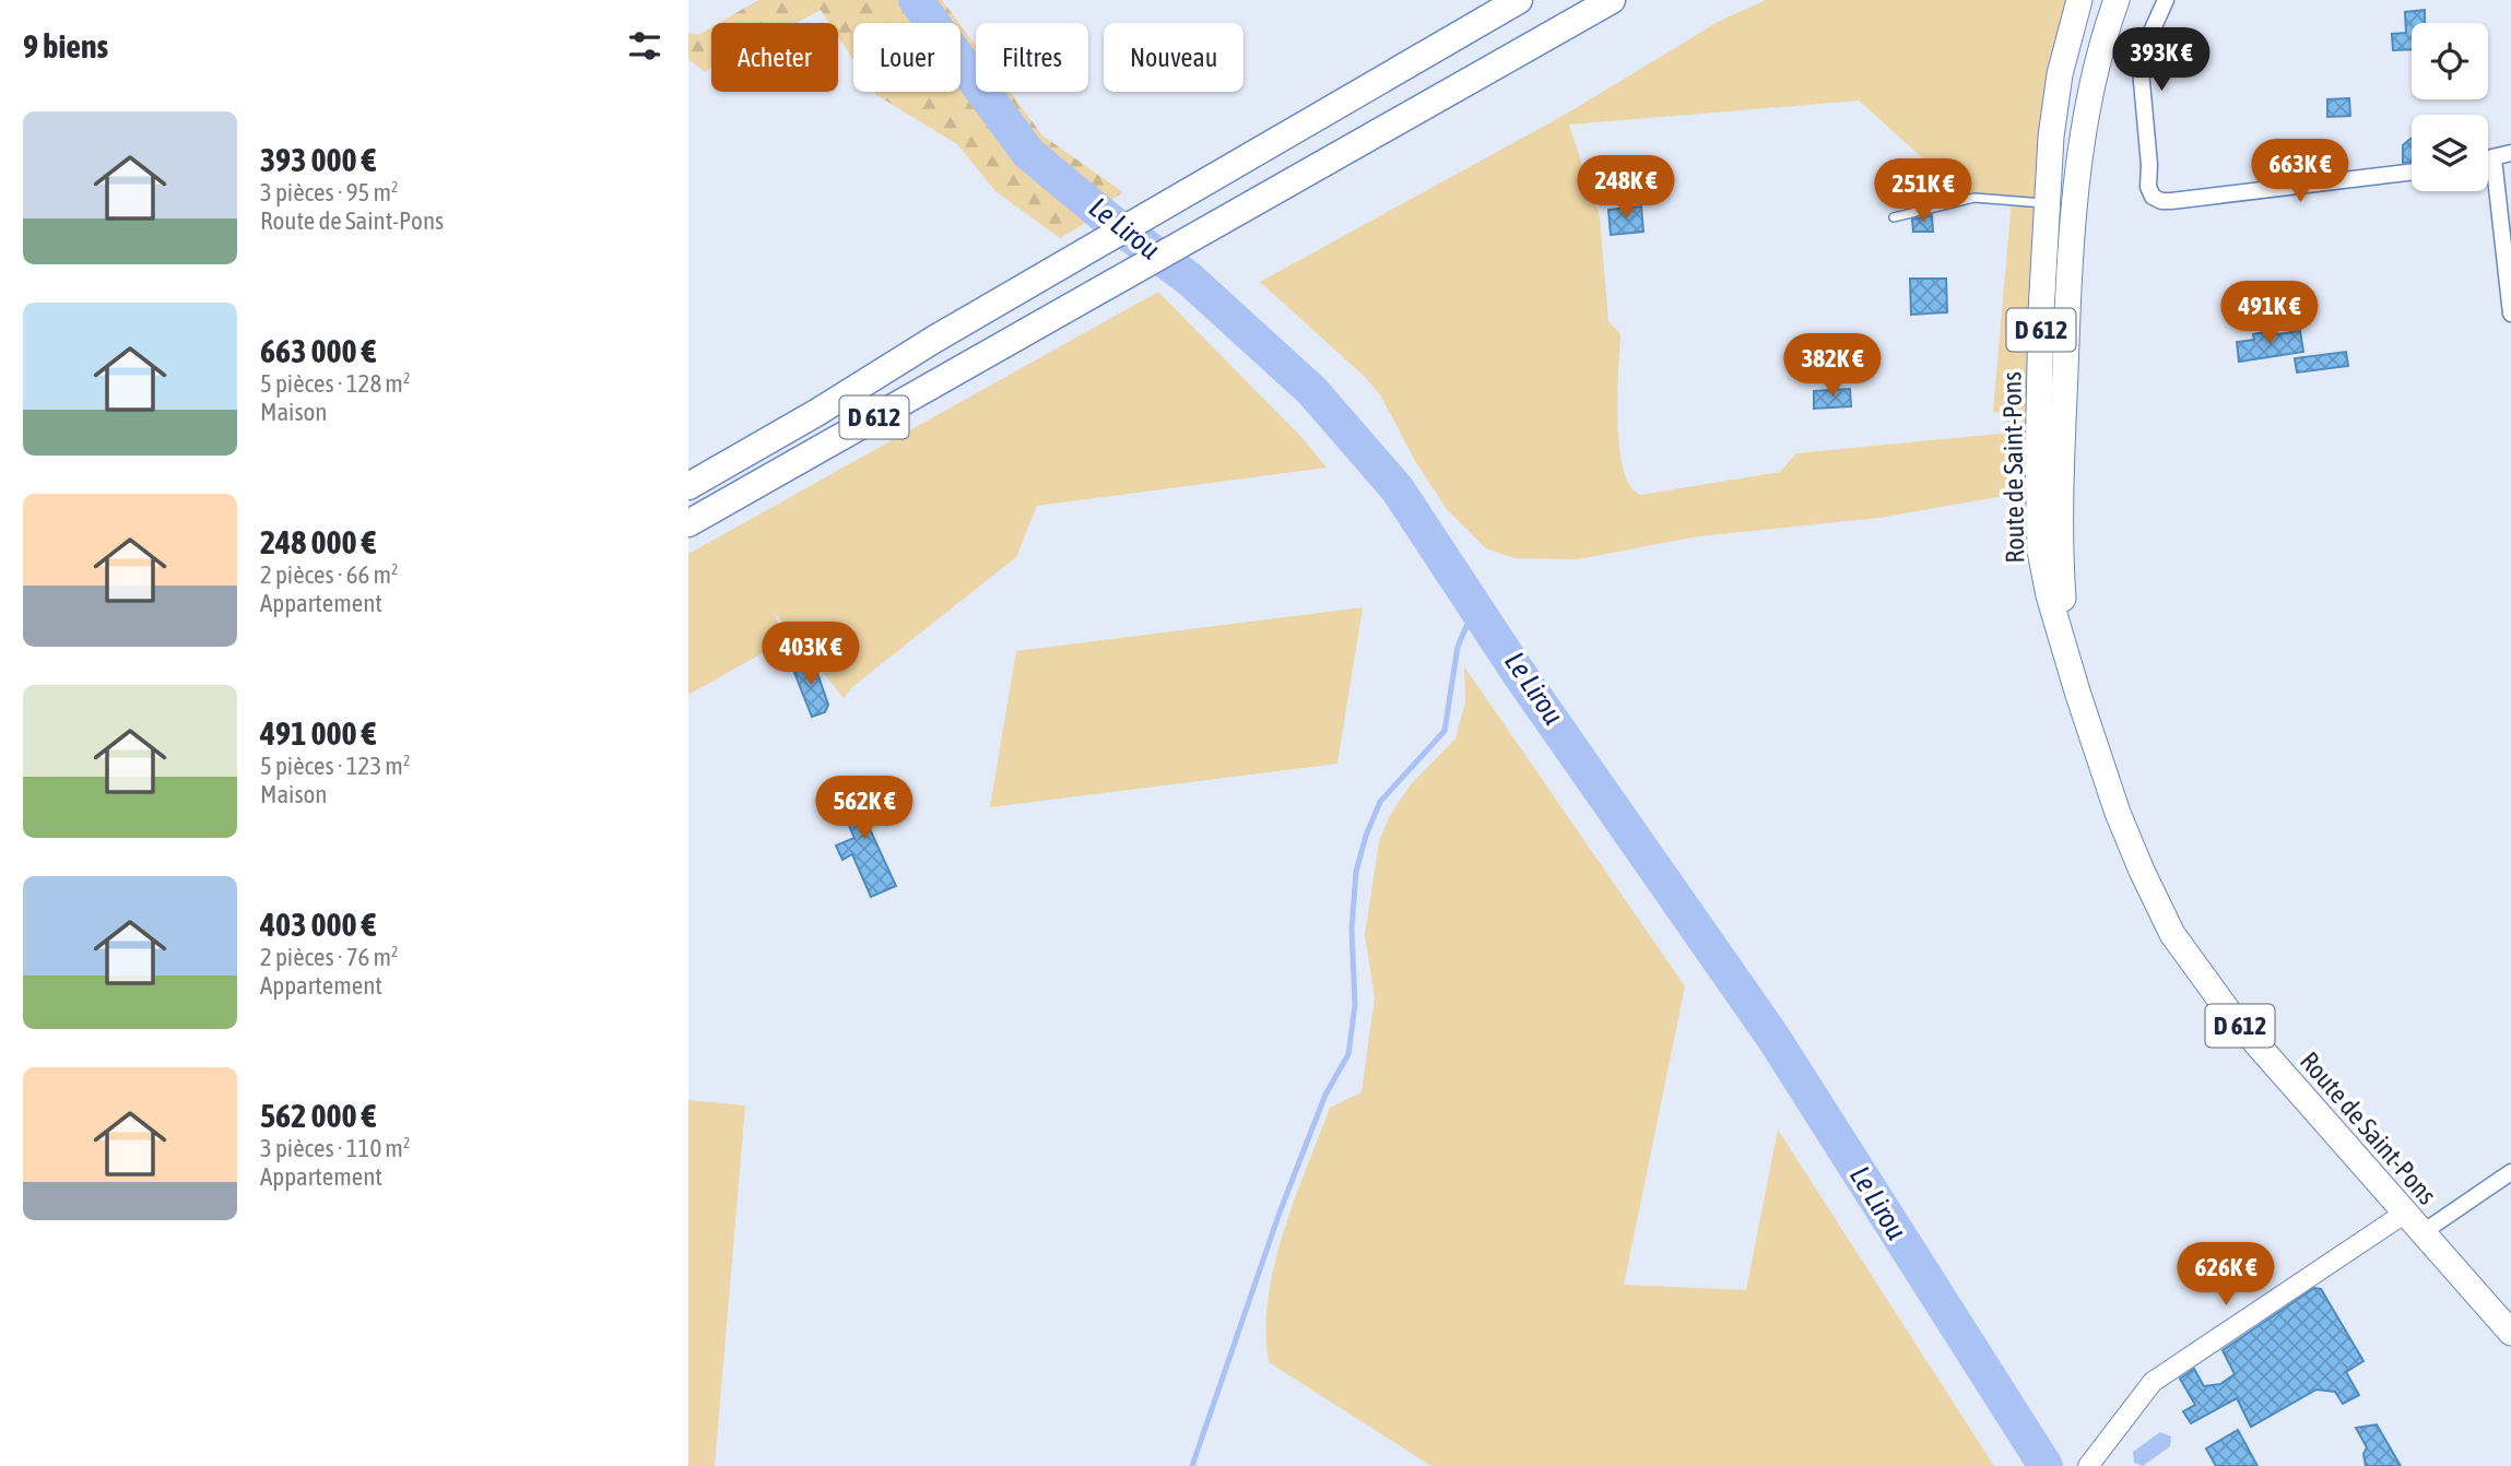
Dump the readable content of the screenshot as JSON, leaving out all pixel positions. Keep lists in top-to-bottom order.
{
  "streets": {
    "highway": ["D 612"],
    "main road": ["Route de Saint-Pons"]
  },
  "water": ["Le Lirou"],
  "page": {
    "heading": "9 biens",
    "chip": [
      "Acheter",
      "Louer",
      "Filtres",
      "Nouveau"
    ],
    "price": [
      "393K €",
      "663K €",
      "248K €",
      "251K €",
      "491K €",
      "382K €",
      "403K €",
      "562K €",
      "626K €"
    ],
    "list": [
      {
        "name": "393 000 €",
        "note": "3 pièces · 95 m² · Route de Saint-Pons"
      },
      {
        "name": "663 000 €",
        "note": "5 pièces · 128 m² · Maison"
      },
      {
        "name": "248 000 €",
        "note": "2 pièces · 66 m² · Appartement"
      },
      {
        "name": "491 000 €",
        "note": "5 pièces · 123 m² · Maison"
      },
      {
        "name": "403 000 €",
        "note": "2 pièces · 76 m² · Appartement"
      },
      {
        "name": "562 000 €",
        "note": "3 pièces · 110 m² · Appartement"
      }
    ]
  }
}
